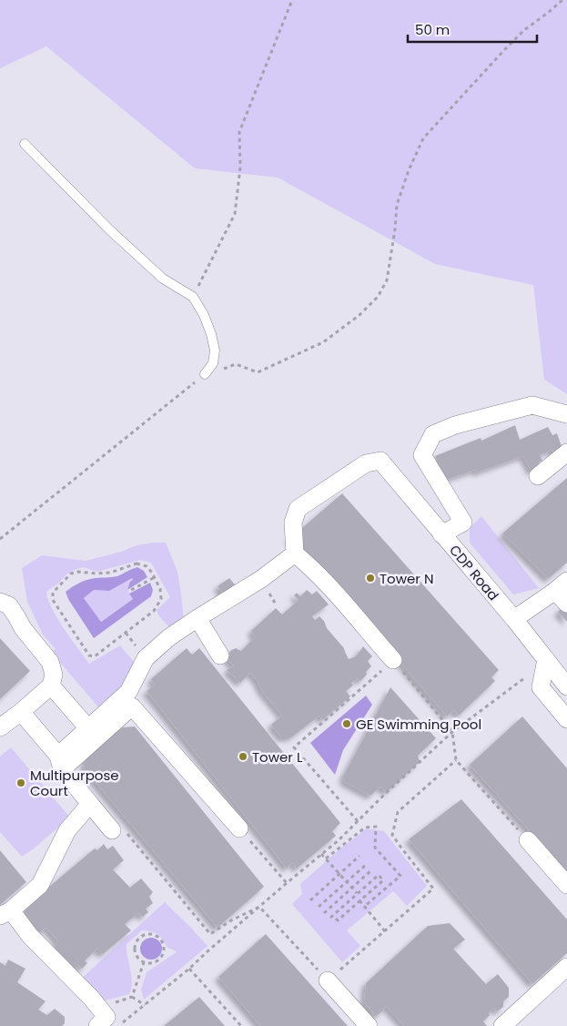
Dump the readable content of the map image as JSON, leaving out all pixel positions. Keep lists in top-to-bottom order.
{
  "streets": {
    "street": ["CDP Road"]
  },
  "places": [
    "Tower N",
    "GE Swimming Pool",
    "Tower L",
    "Multipurpose Court"
  ],
  "scale_bar": "50 m"
}
